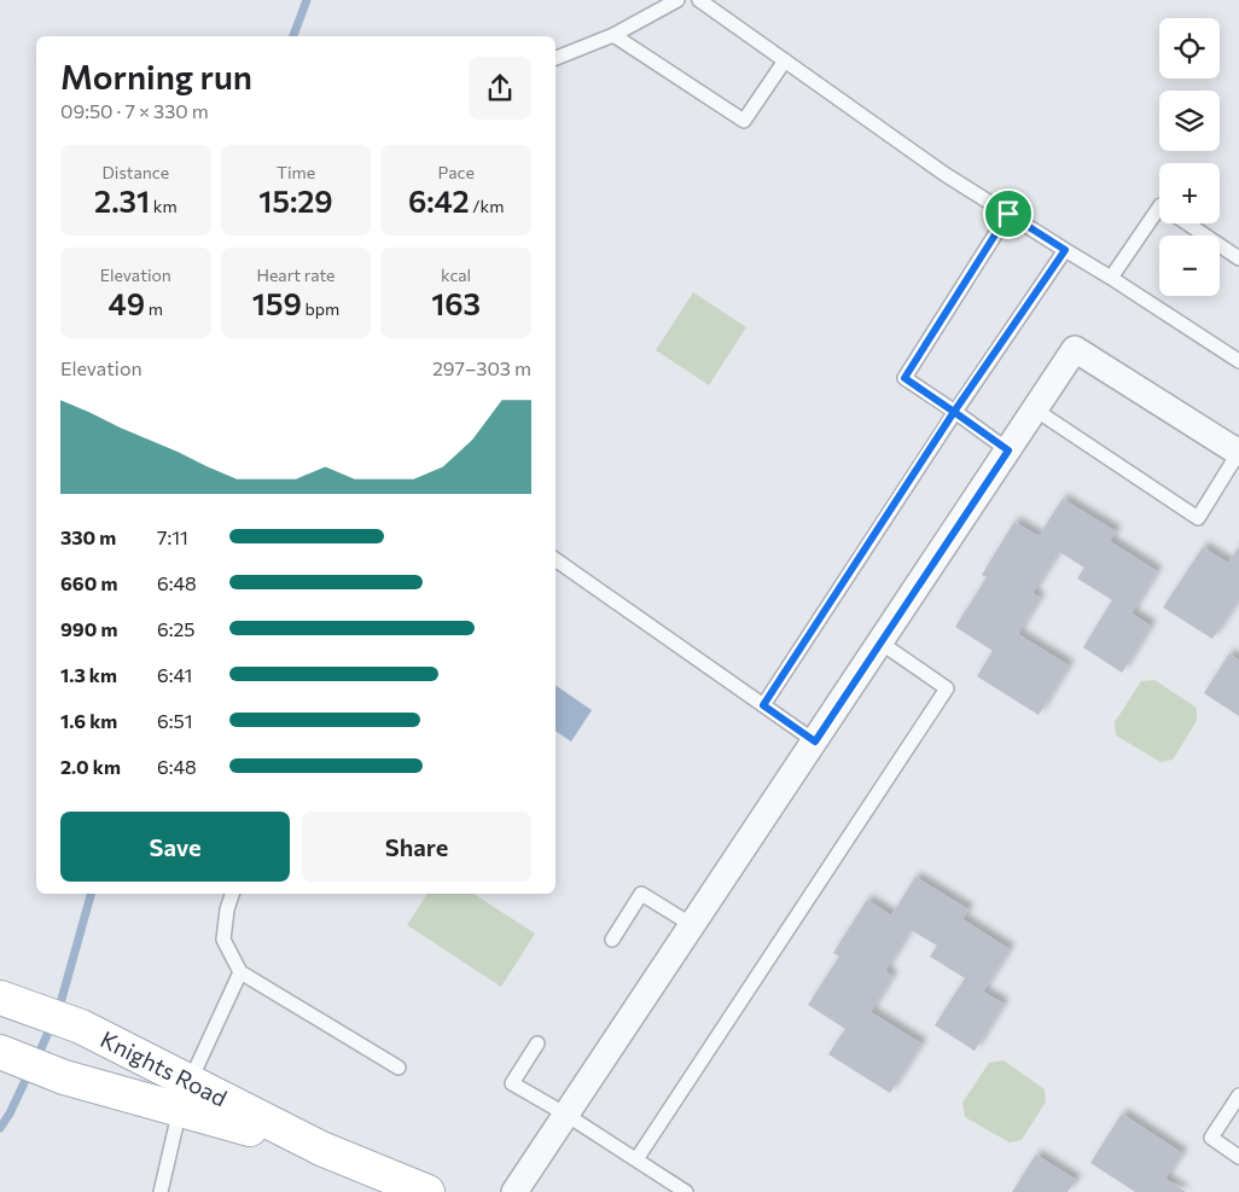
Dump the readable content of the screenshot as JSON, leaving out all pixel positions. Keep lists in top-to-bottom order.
{
  "streets": {
    "main road": ["Knights Road"]
  },
  "page": {
    "map_buttons": ["+", "−"],
    "heading": ["Morning run", "09:50 · 7 × 330 m"],
    "stats": [
      ["Distance", "2.31 km"],
      ["Time", "15:29"],
      ["Pace", "6:42 /km"],
      ["Elevation", "49 m"],
      ["Heart rate", "159 bpm"],
      ["kcal", "163"]
    ],
    "chart": ["Elevation", "297–303 m"],
    "list": [
      {
        "name": "330 m",
        "note": "7:11"
      },
      {
        "name": "660 m",
        "note": "6:48"
      },
      {
        "name": "990 m",
        "note": "6:25"
      },
      {
        "name": "1.3 km",
        "note": "6:41"
      },
      {
        "name": "1.6 km",
        "note": "6:51"
      },
      {
        "name": "2.0 km",
        "note": "6:48"
      }
    ],
    "buttons": ["Save", "Share"]
  }
}
